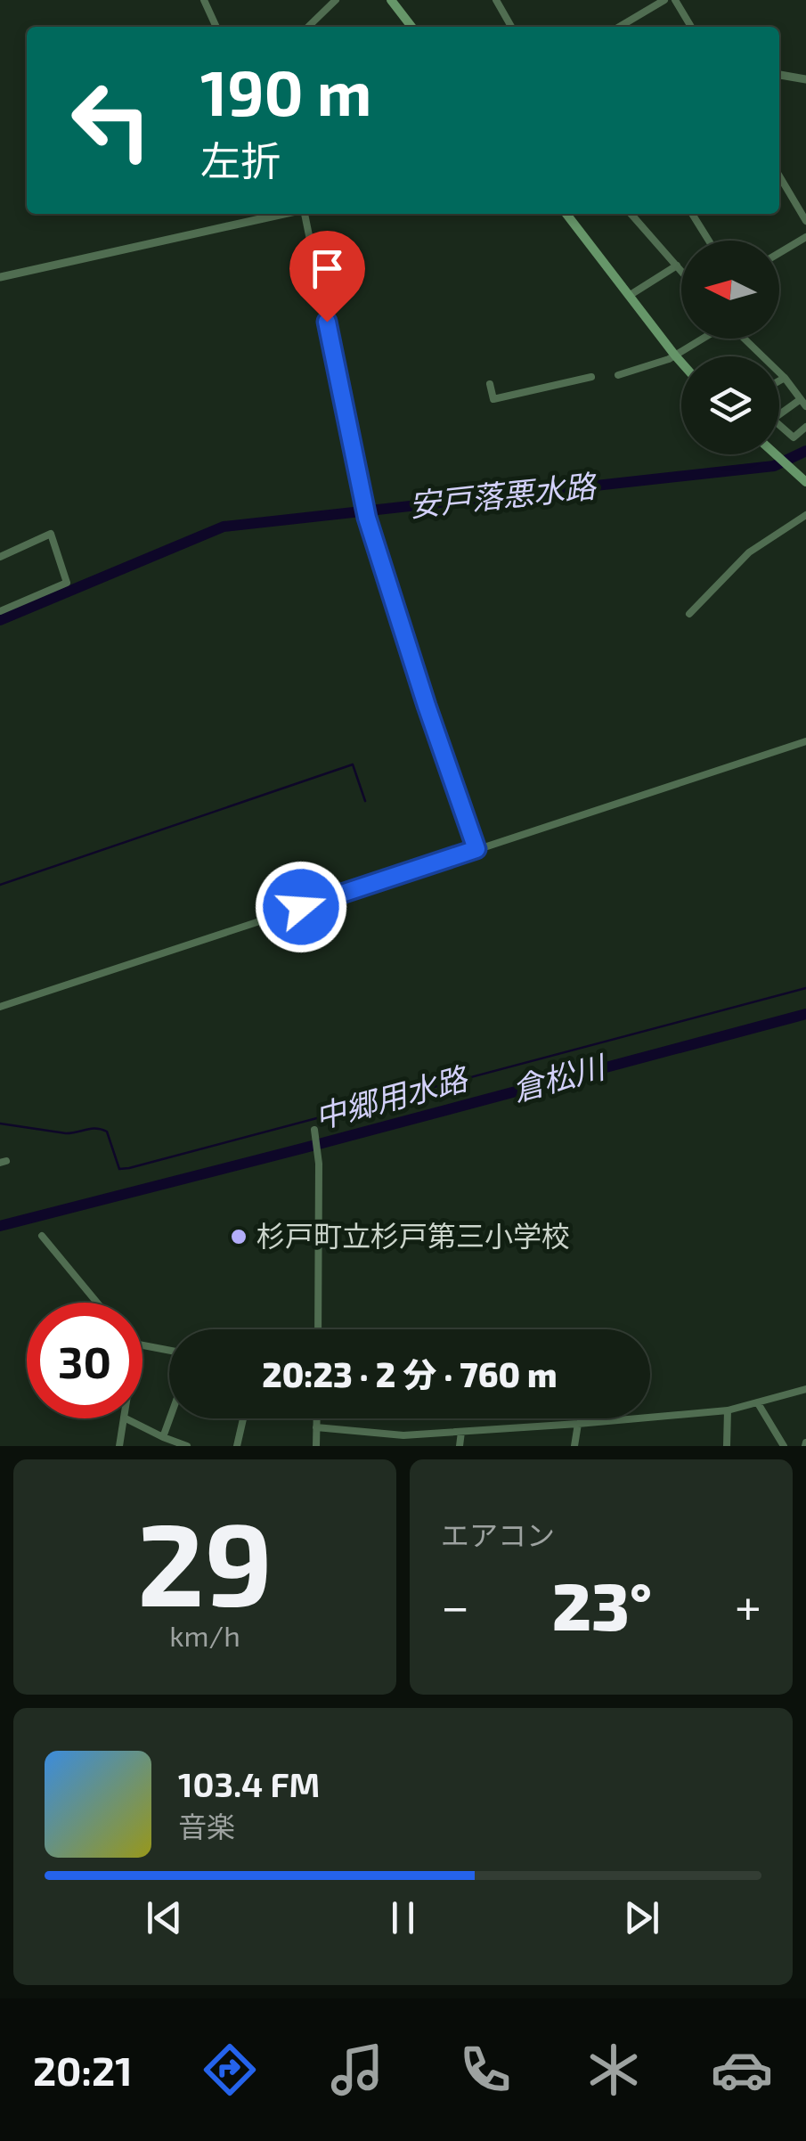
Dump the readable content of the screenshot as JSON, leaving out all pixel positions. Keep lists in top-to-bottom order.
{
  "water": ["安戸落悪水路", "倉松川", "中郷用水路"],
  "places": ["杉戸町立杉戸第三小学校"],
  "north": "left",
  "page": {
    "turn": ["190 m", "左折"],
    "limit": "30",
    "trip": "20:23 · 2 分 · 760 m",
    "tile": [
      ["29", "km/h"],
      "エアコン"
    ],
    "heat": ["−", "23°", "+"],
    "song": ["103.4 FM", "音楽"],
    "tabs": "20:21"
  }
}
